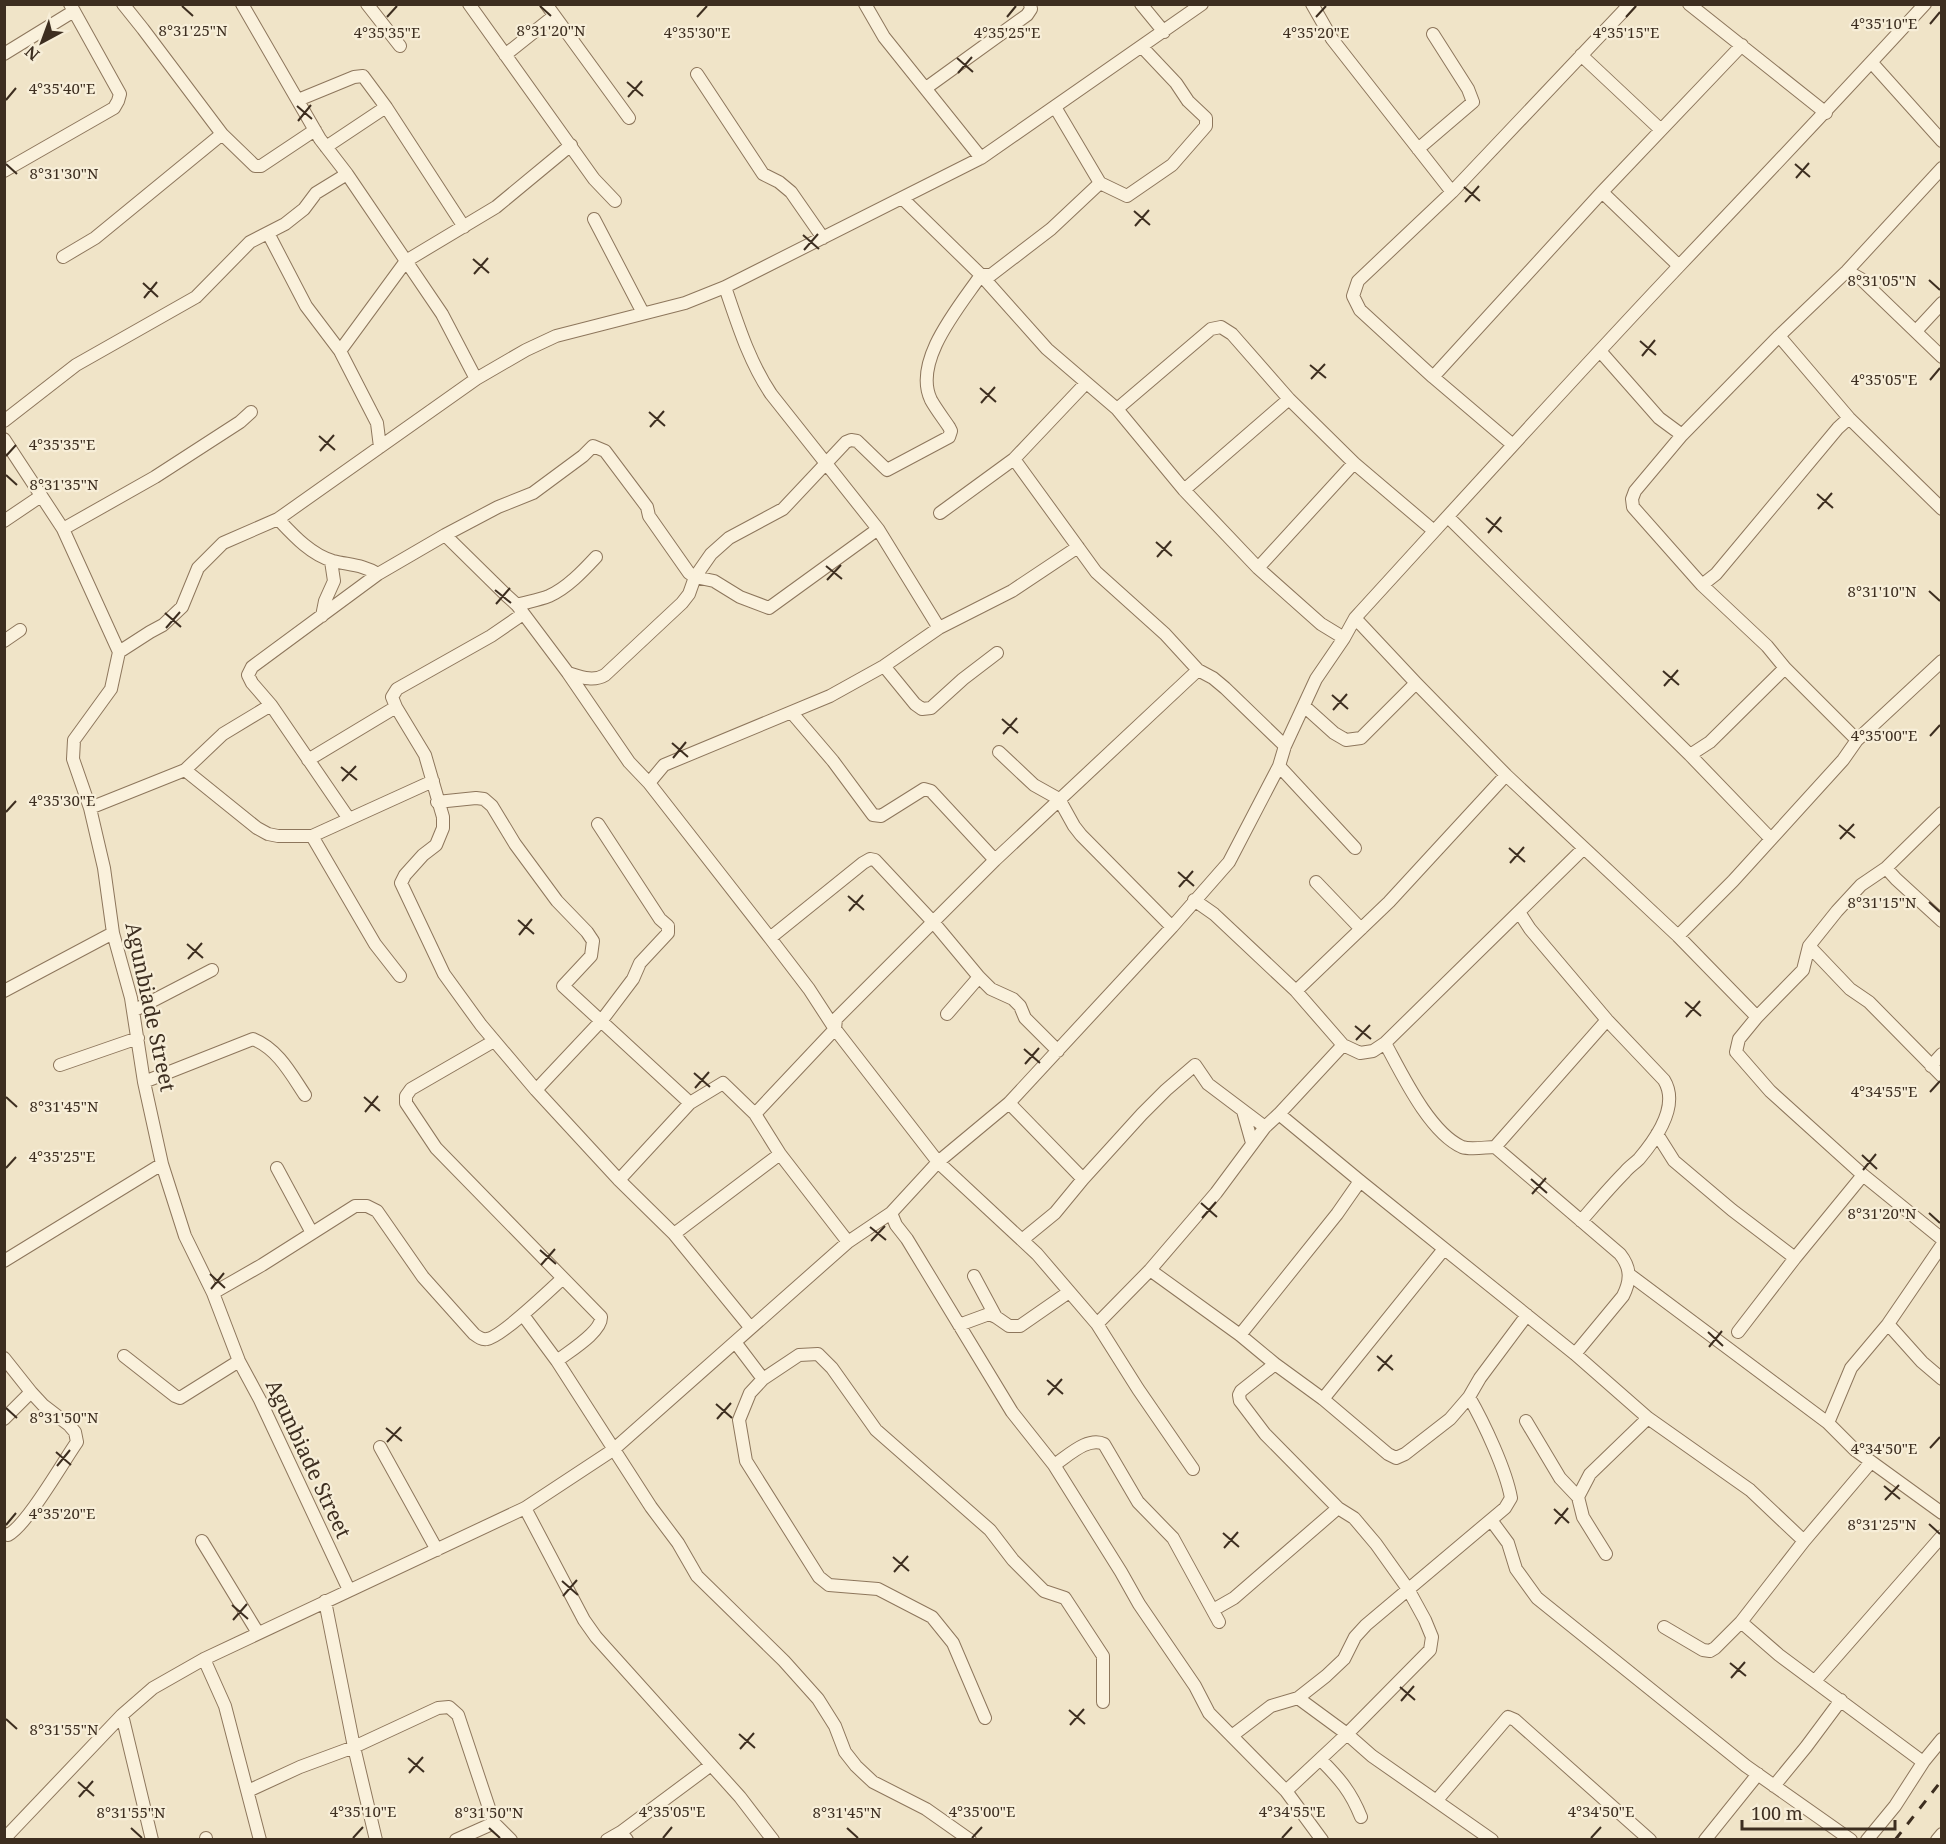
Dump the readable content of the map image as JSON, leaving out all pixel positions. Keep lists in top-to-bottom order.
{
  "streets": {
    "street": ["Agunbiade Street"]
  },
  "scale_bar": "100 m",
  "north": "bottom left",
  "coordinates": [
    "4°35'10\"E",
    "8°31'25\"N",
    "8°31'20\"N",
    "4°35'35\"E",
    "4°35'30\"E",
    "4°35'25\"E",
    "4°35'20\"E",
    "4°35'15\"E",
    "4°35'40\"E",
    "8°31'30\"N",
    "8°31'05\"N",
    "4°35'05\"E",
    "8°31'35\"N",
    "8°31'10\"N",
    "4°35'00\"E",
    "8°31'15\"N",
    "4°34'55\"E",
    "8°31'45\"N",
    "8°31'50\"N",
    "4°34'50\"E",
    "8°31'55\"N"
  ]
}
